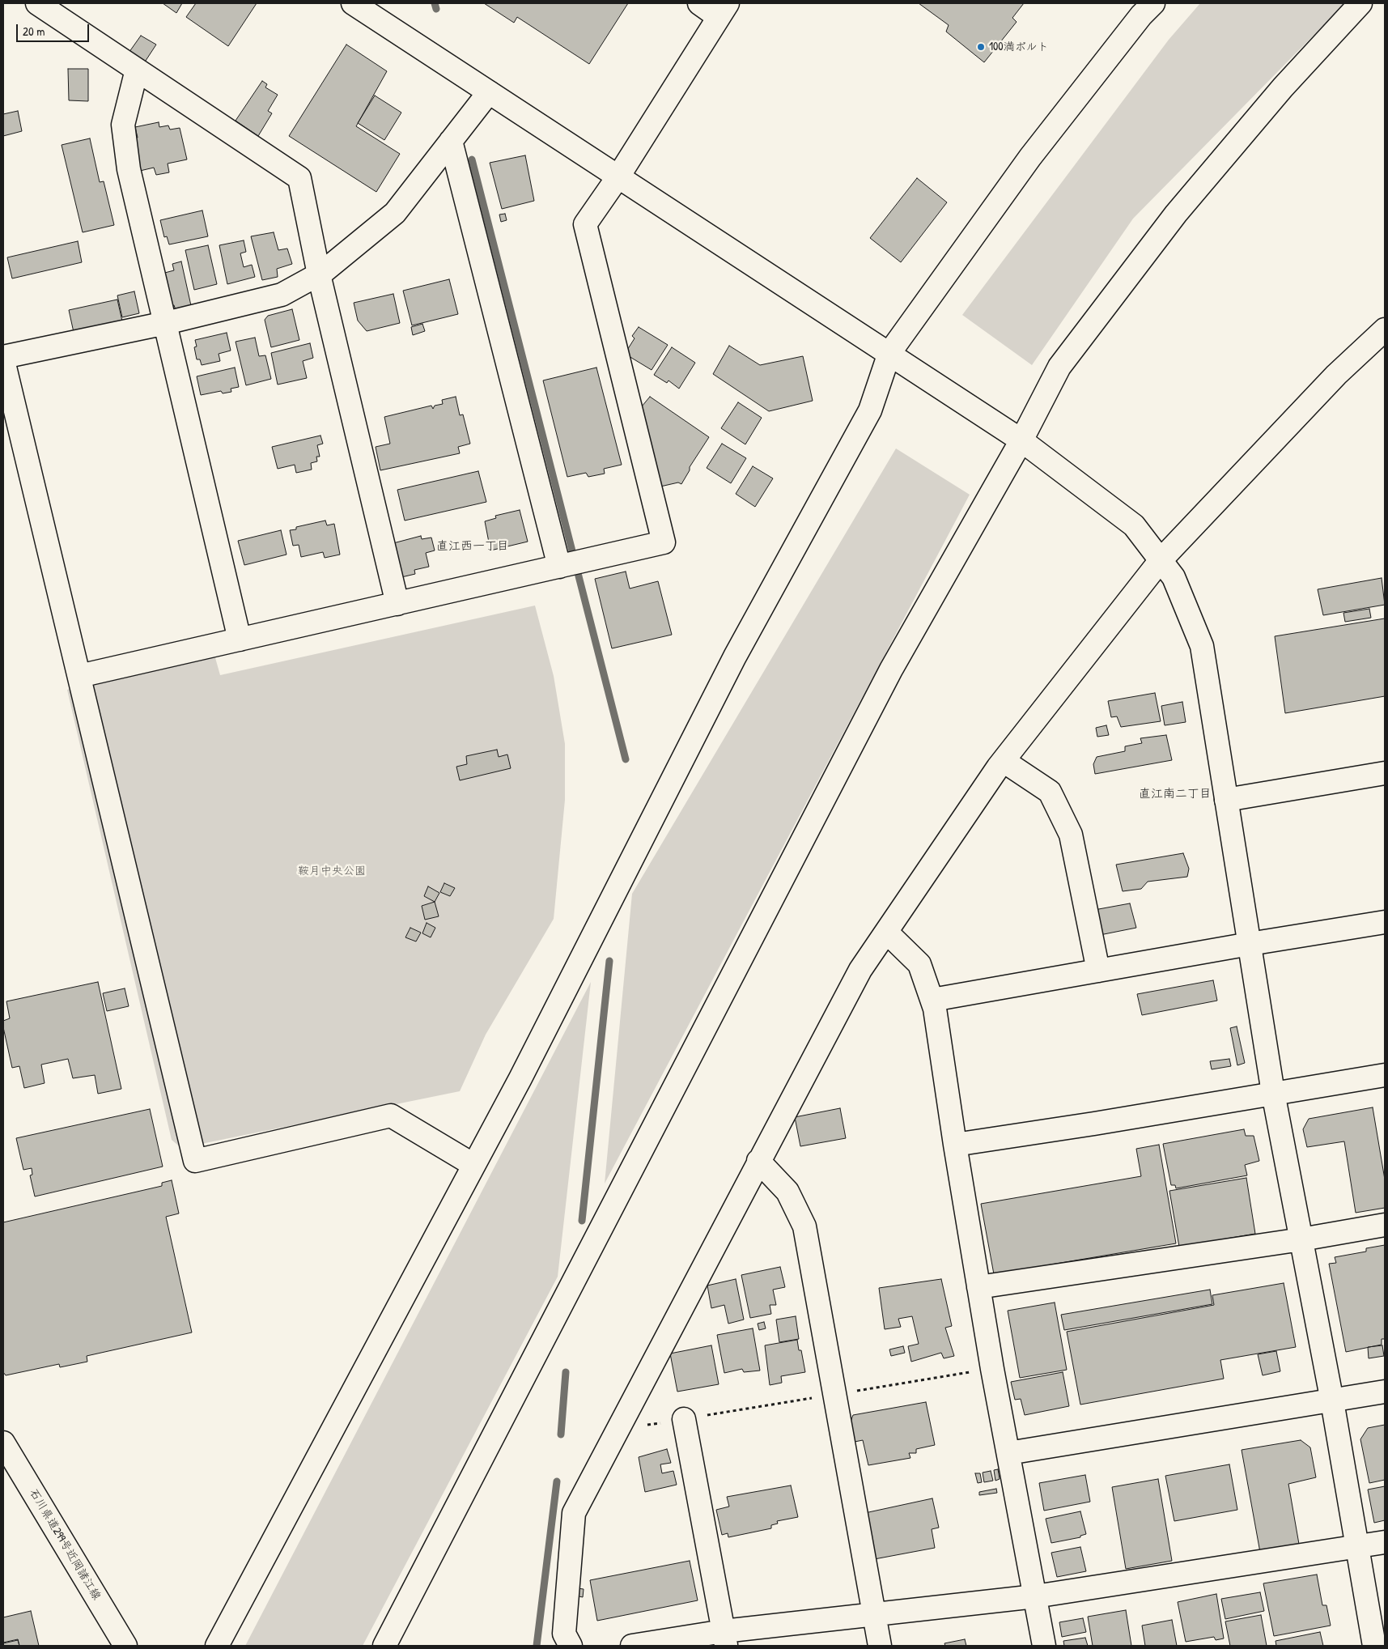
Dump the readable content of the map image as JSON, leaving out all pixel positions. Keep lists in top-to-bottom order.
{
  "streets": {
    "street": ["石川県道299号近岡諸江線"]
  },
  "districts": ["直江西一丁目", "直江南二丁目"],
  "parks": ["鞍月中央公園"],
  "places": ["100満ボルト"],
  "scale_bar": "20 m"
}
